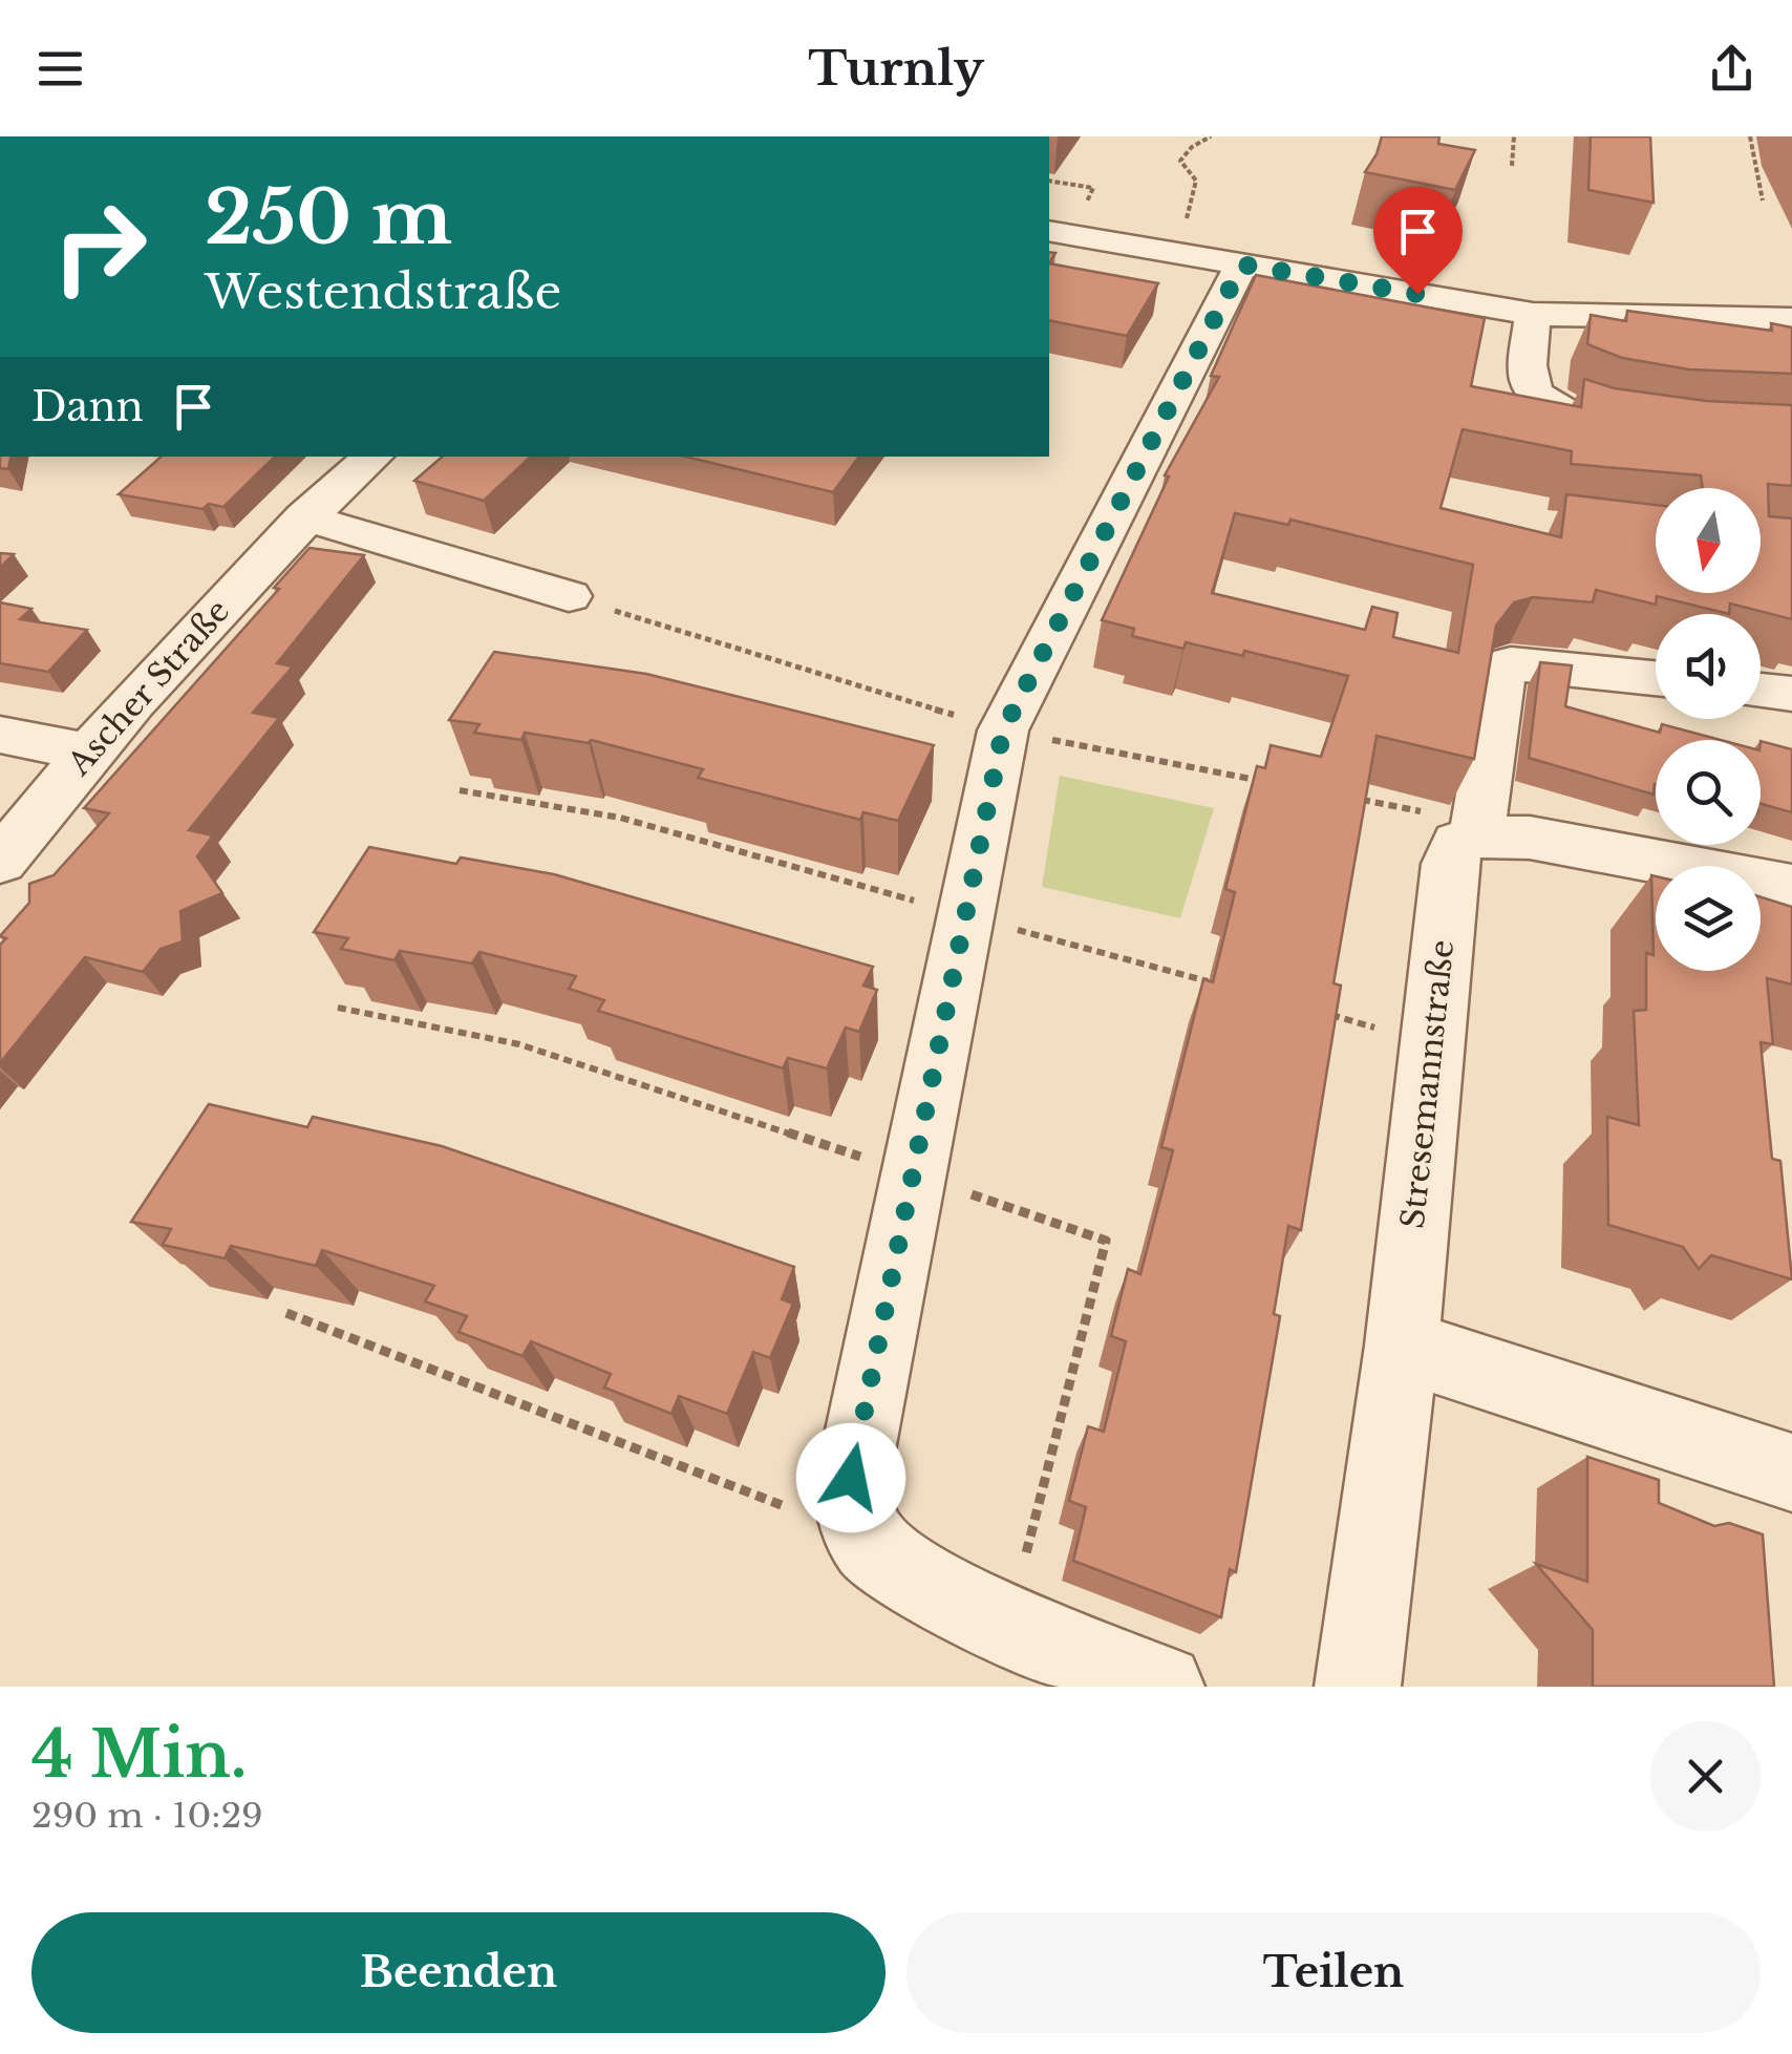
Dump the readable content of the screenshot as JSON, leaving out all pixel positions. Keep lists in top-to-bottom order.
{
  "streets": {
    "street": ["Ascher Straße", "Stresemannstraße"]
  },
  "north": "bottom",
  "page": {
    "header": "Turnly",
    "turn": ["250 m", "Westendstraße"],
    "then": "Dann",
    "heading": ["4 Min.", "290 m · 10:29"],
    "buttons": ["Beenden", "Teilen"]
  }
}
